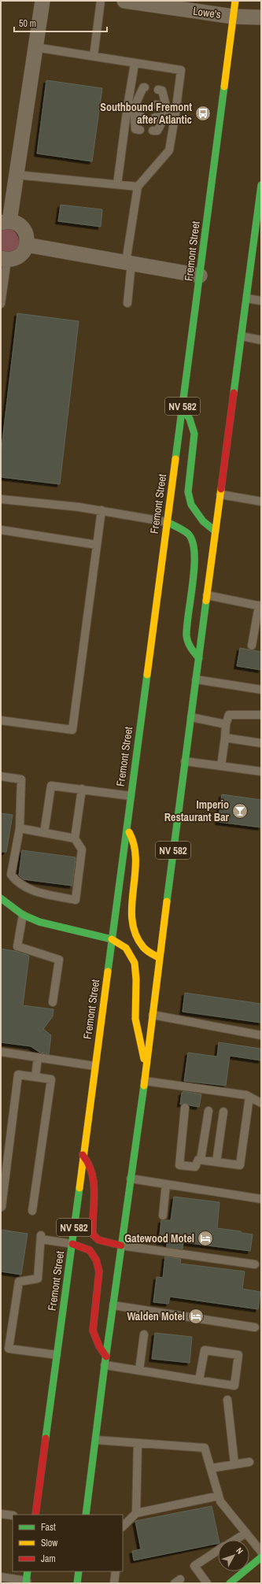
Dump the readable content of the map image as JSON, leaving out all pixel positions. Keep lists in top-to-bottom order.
{
  "streets": {
    "main road": ["Fremont Street", "NV 582"],
    "street": ["Lowe's"]
  },
  "crossings": [
    ["Lowe's", "Fremont Street"]
  ],
  "places": {
    "bus stop": ["Southbound Fremont after Atlantic"],
    "bar": ["Imperio Restaurant Bar"],
    "hotel": ["Gatewood Motel", "Walden Motel"]
  },
  "legend": ["Fast", "Slow", "Jam"],
  "scale_bar": "50 m",
  "north": "top right"
}
